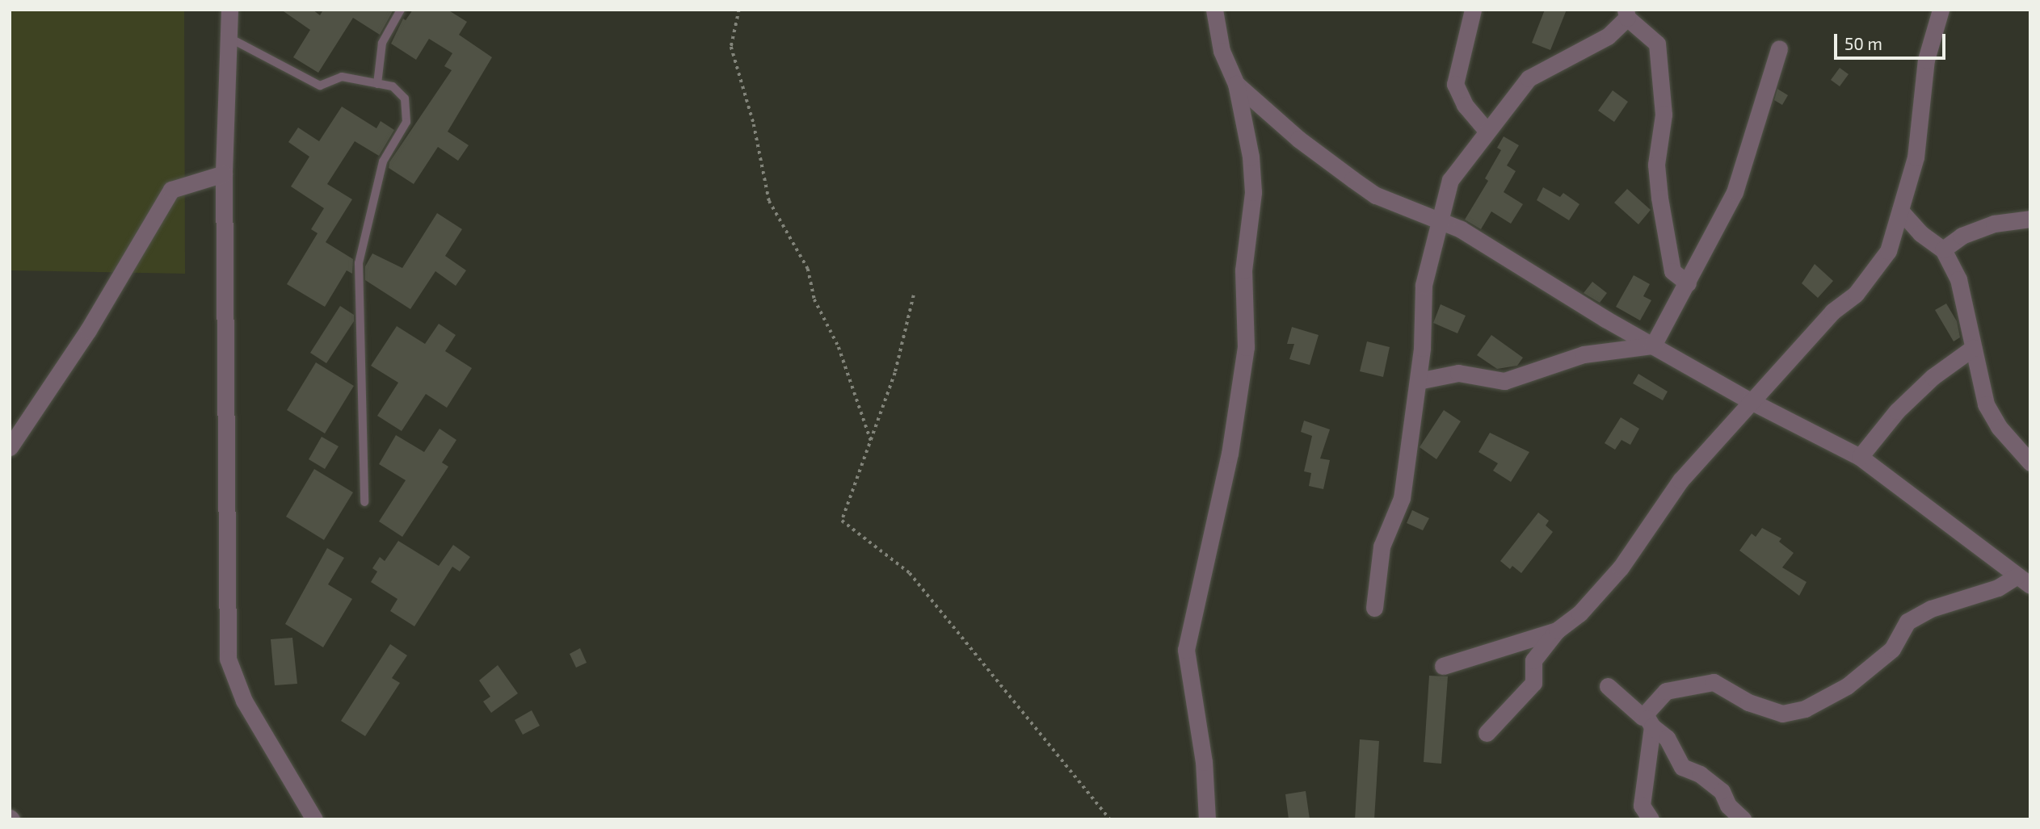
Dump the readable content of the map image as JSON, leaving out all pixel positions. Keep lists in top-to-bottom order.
{
  "scale_bar": "50 m"
}
